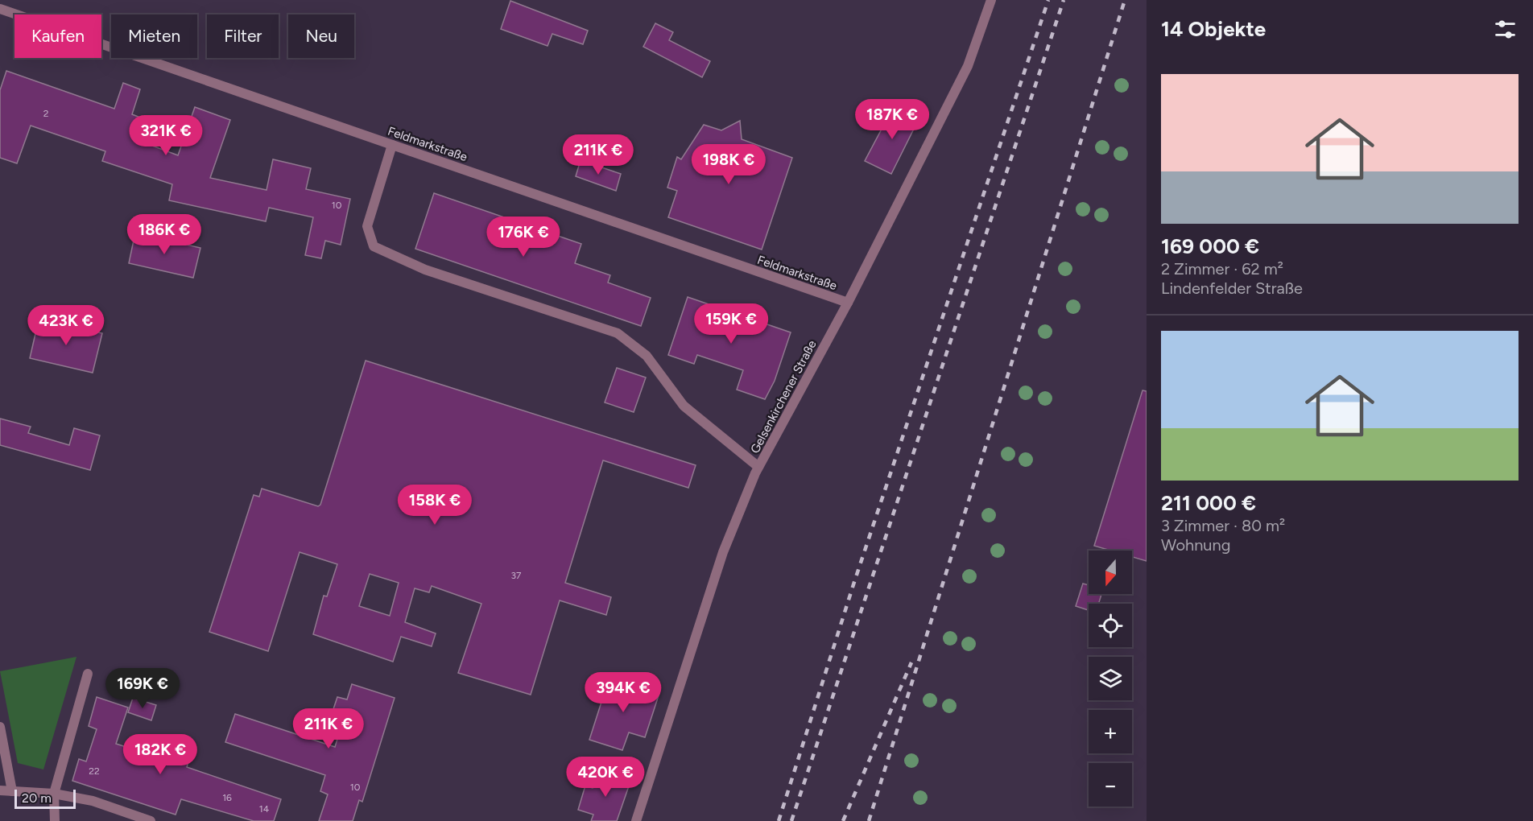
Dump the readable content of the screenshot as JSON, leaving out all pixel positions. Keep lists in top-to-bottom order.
{
  "streets": {
    "street": ["Feldmarkstraße", "Gelsenkirchener Straße"]
  },
  "crossings": [
    ["Feldmarkstraße", "Gelsenkirchener Straße"]
  ],
  "house_numbers": [
    "2",
    "10",
    "37",
    "22",
    "10",
    "16",
    "14"
  ],
  "scale_bar": "20 m",
  "north": "bottom",
  "page": {
    "heading": "14 Objekte",
    "chip": [
      "Kaufen",
      "Mieten",
      "Filter",
      "Neu"
    ],
    "list": [
      {
        "name": "169 000 €",
        "note": "2 Zimmer · 62 m² · Lindenfelder Straße"
      },
      {
        "name": "211 000 €",
        "note": "3 Zimmer · 80 m² · Wohnung"
      }
    ],
    "price": [
      "187K €",
      "321K €",
      "211K €",
      "198K €",
      "186K €",
      "176K €",
      "159K €",
      "423K €",
      "158K €",
      "169K €",
      "394K €",
      "211K €",
      "182K €",
      "420K €"
    ],
    "map_buttons": ["+", "−"],
    "scale": "20 m"
  }
}
